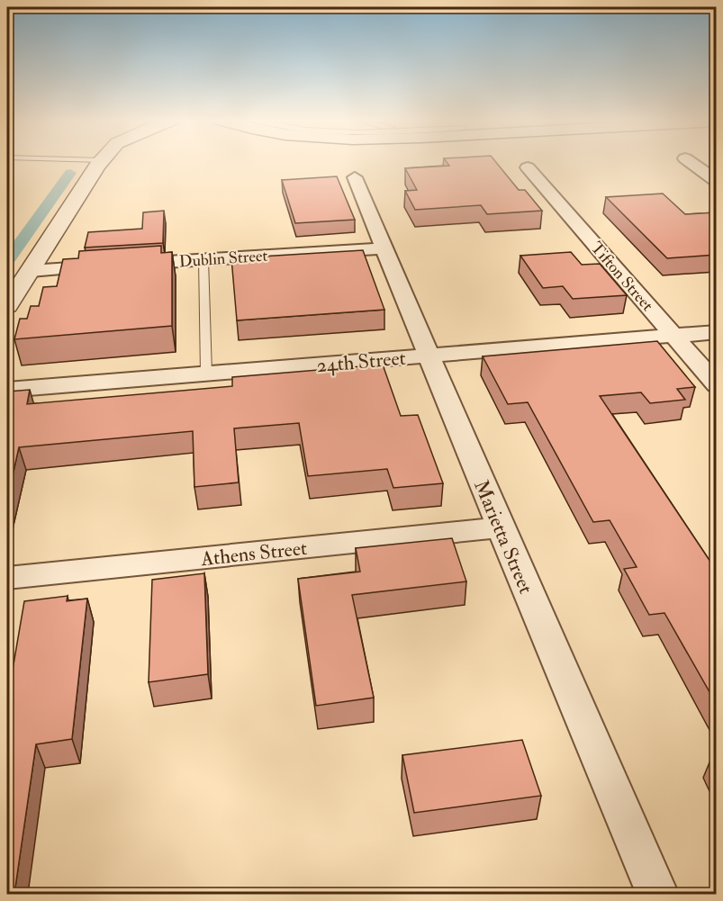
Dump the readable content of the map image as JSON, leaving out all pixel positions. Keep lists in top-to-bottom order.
{
  "streets": {
    "street": [
      "Dublin Street",
      "Tifton Street",
      "24th Street",
      "Marietta Street",
      "Athens Street"
    ]
  },
  "crossings": [
    ["Dublin Street", "Marietta Street"],
    ["Tifton Street", "24th Street"],
    ["24th Street", "Marietta Street"],
    ["Marietta Street", "Athens Street"]
  ]
}
